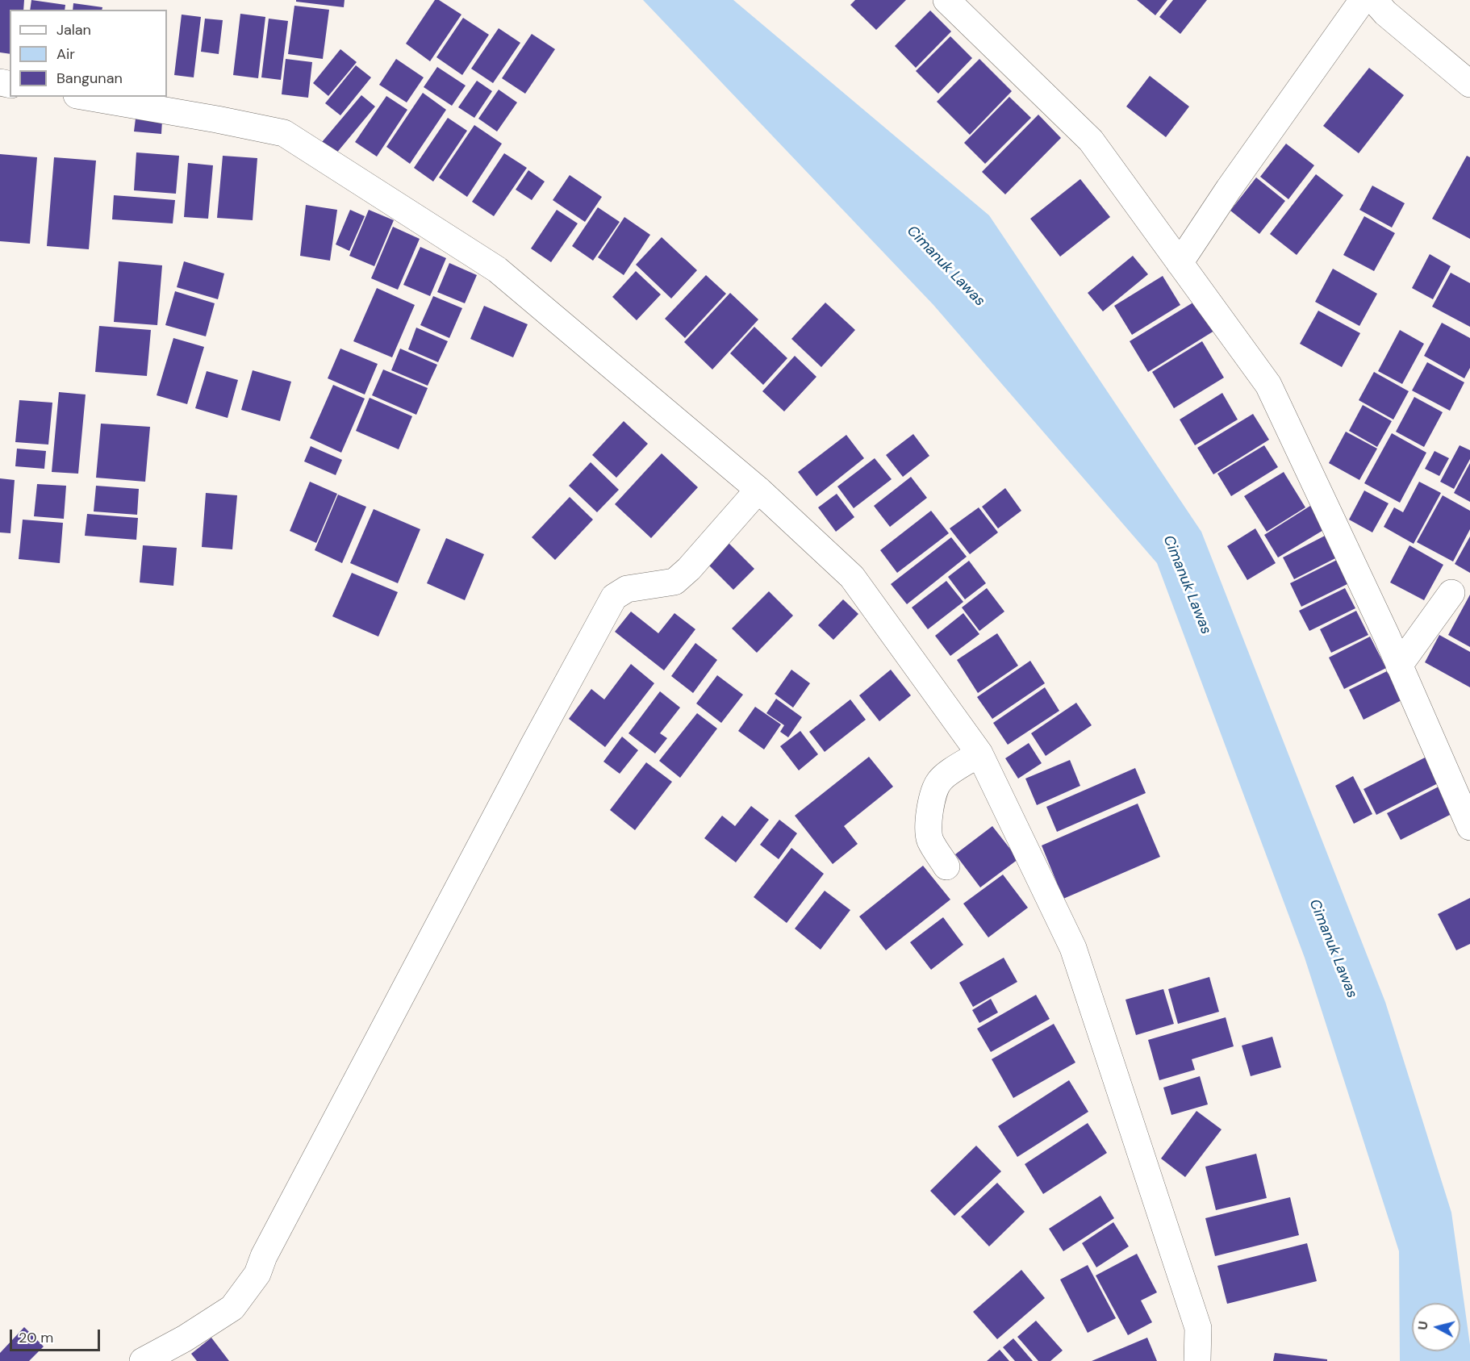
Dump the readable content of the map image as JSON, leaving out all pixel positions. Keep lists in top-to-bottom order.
{
  "water": ["Cimanuk Lawas"],
  "legend": ["Jalan", "Air", "Bangunan"],
  "scale_bar": "20 m",
  "north": "left"
}
